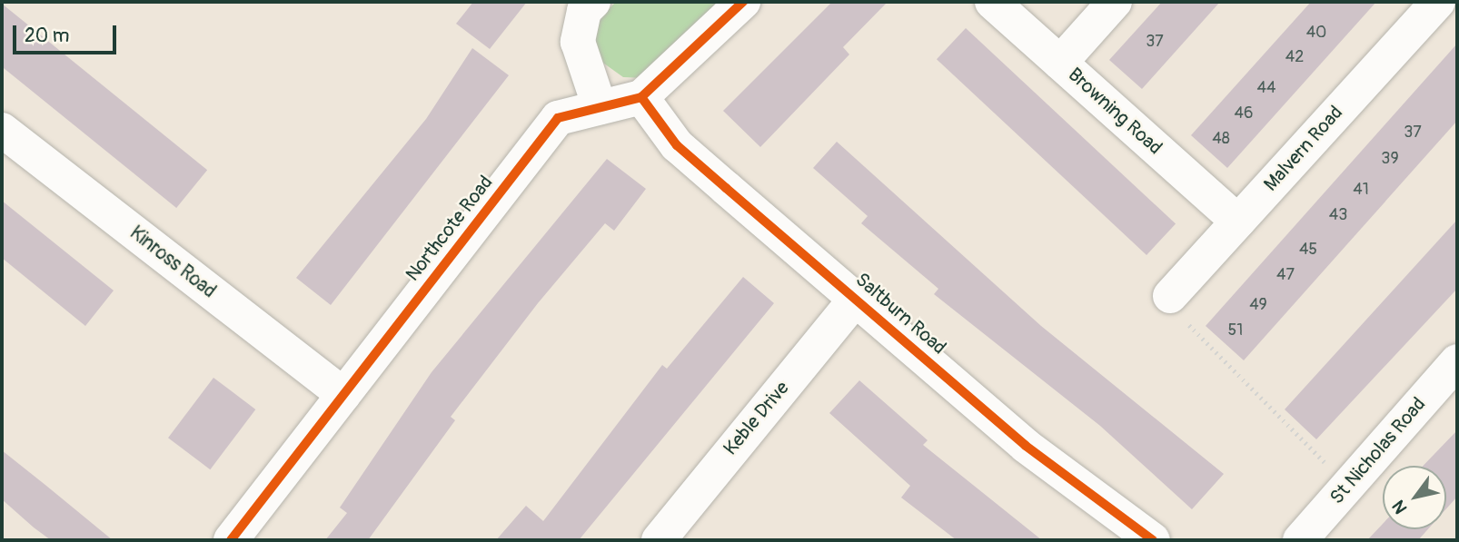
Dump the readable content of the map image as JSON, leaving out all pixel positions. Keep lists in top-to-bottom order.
{
  "streets": {
    "street": [
      "Browning Road",
      "Malvern Road",
      "Northcote Road",
      "Kinross Road",
      "Saltburn Road",
      "Keble Drive",
      "St Nicholas Road"
    ]
  },
  "crossings": [
    ["Browning Road", "Malvern Road"],
    ["Northcote Road", "Kinross Road"],
    ["Northcote Road", "Saltburn Road"],
    ["Saltburn Road", "Keble Drive"]
  ],
  "house_numbers": [
    "40",
    "37",
    "42",
    "44",
    "46",
    "37",
    "48",
    "39",
    "41",
    "43",
    "45",
    "47",
    "49",
    "51"
  ],
  "scale_bar": "20 m",
  "north": "bottom left"
}
